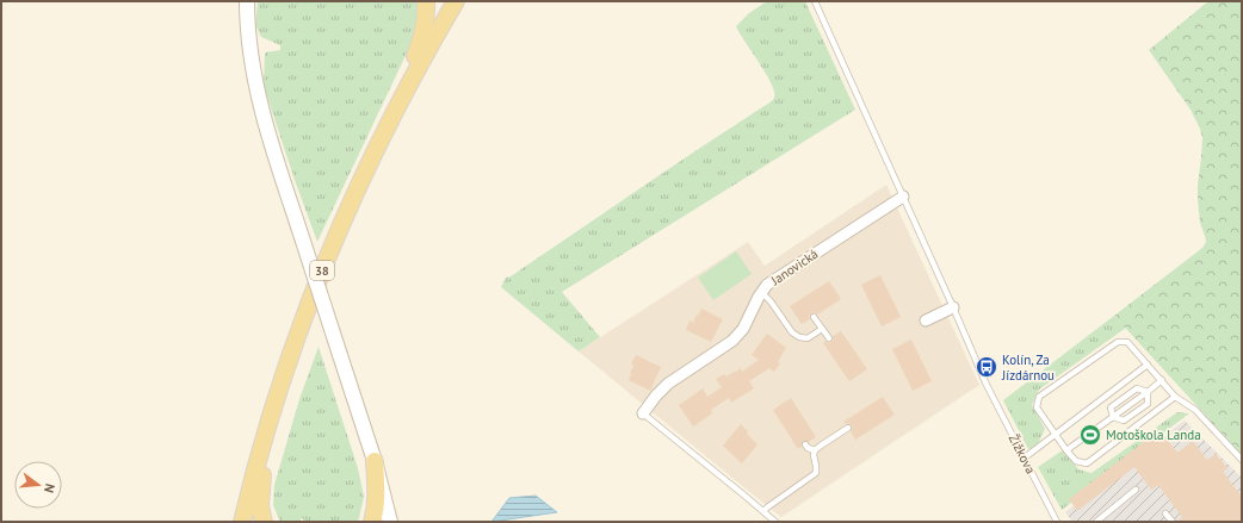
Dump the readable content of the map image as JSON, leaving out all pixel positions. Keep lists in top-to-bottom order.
{
  "streets": {
    "main road": ["38"],
    "street": ["Janovická"],
    "lane": ["Žižkova"]
  },
  "crossings": [
    ["Janovická", "Žižkova"]
  ],
  "places": {
    "bus stop": ["Kolín, Za Jízdárnou"],
    "sports": ["Motoškola Landa"]
  },
  "north": "right"
}
